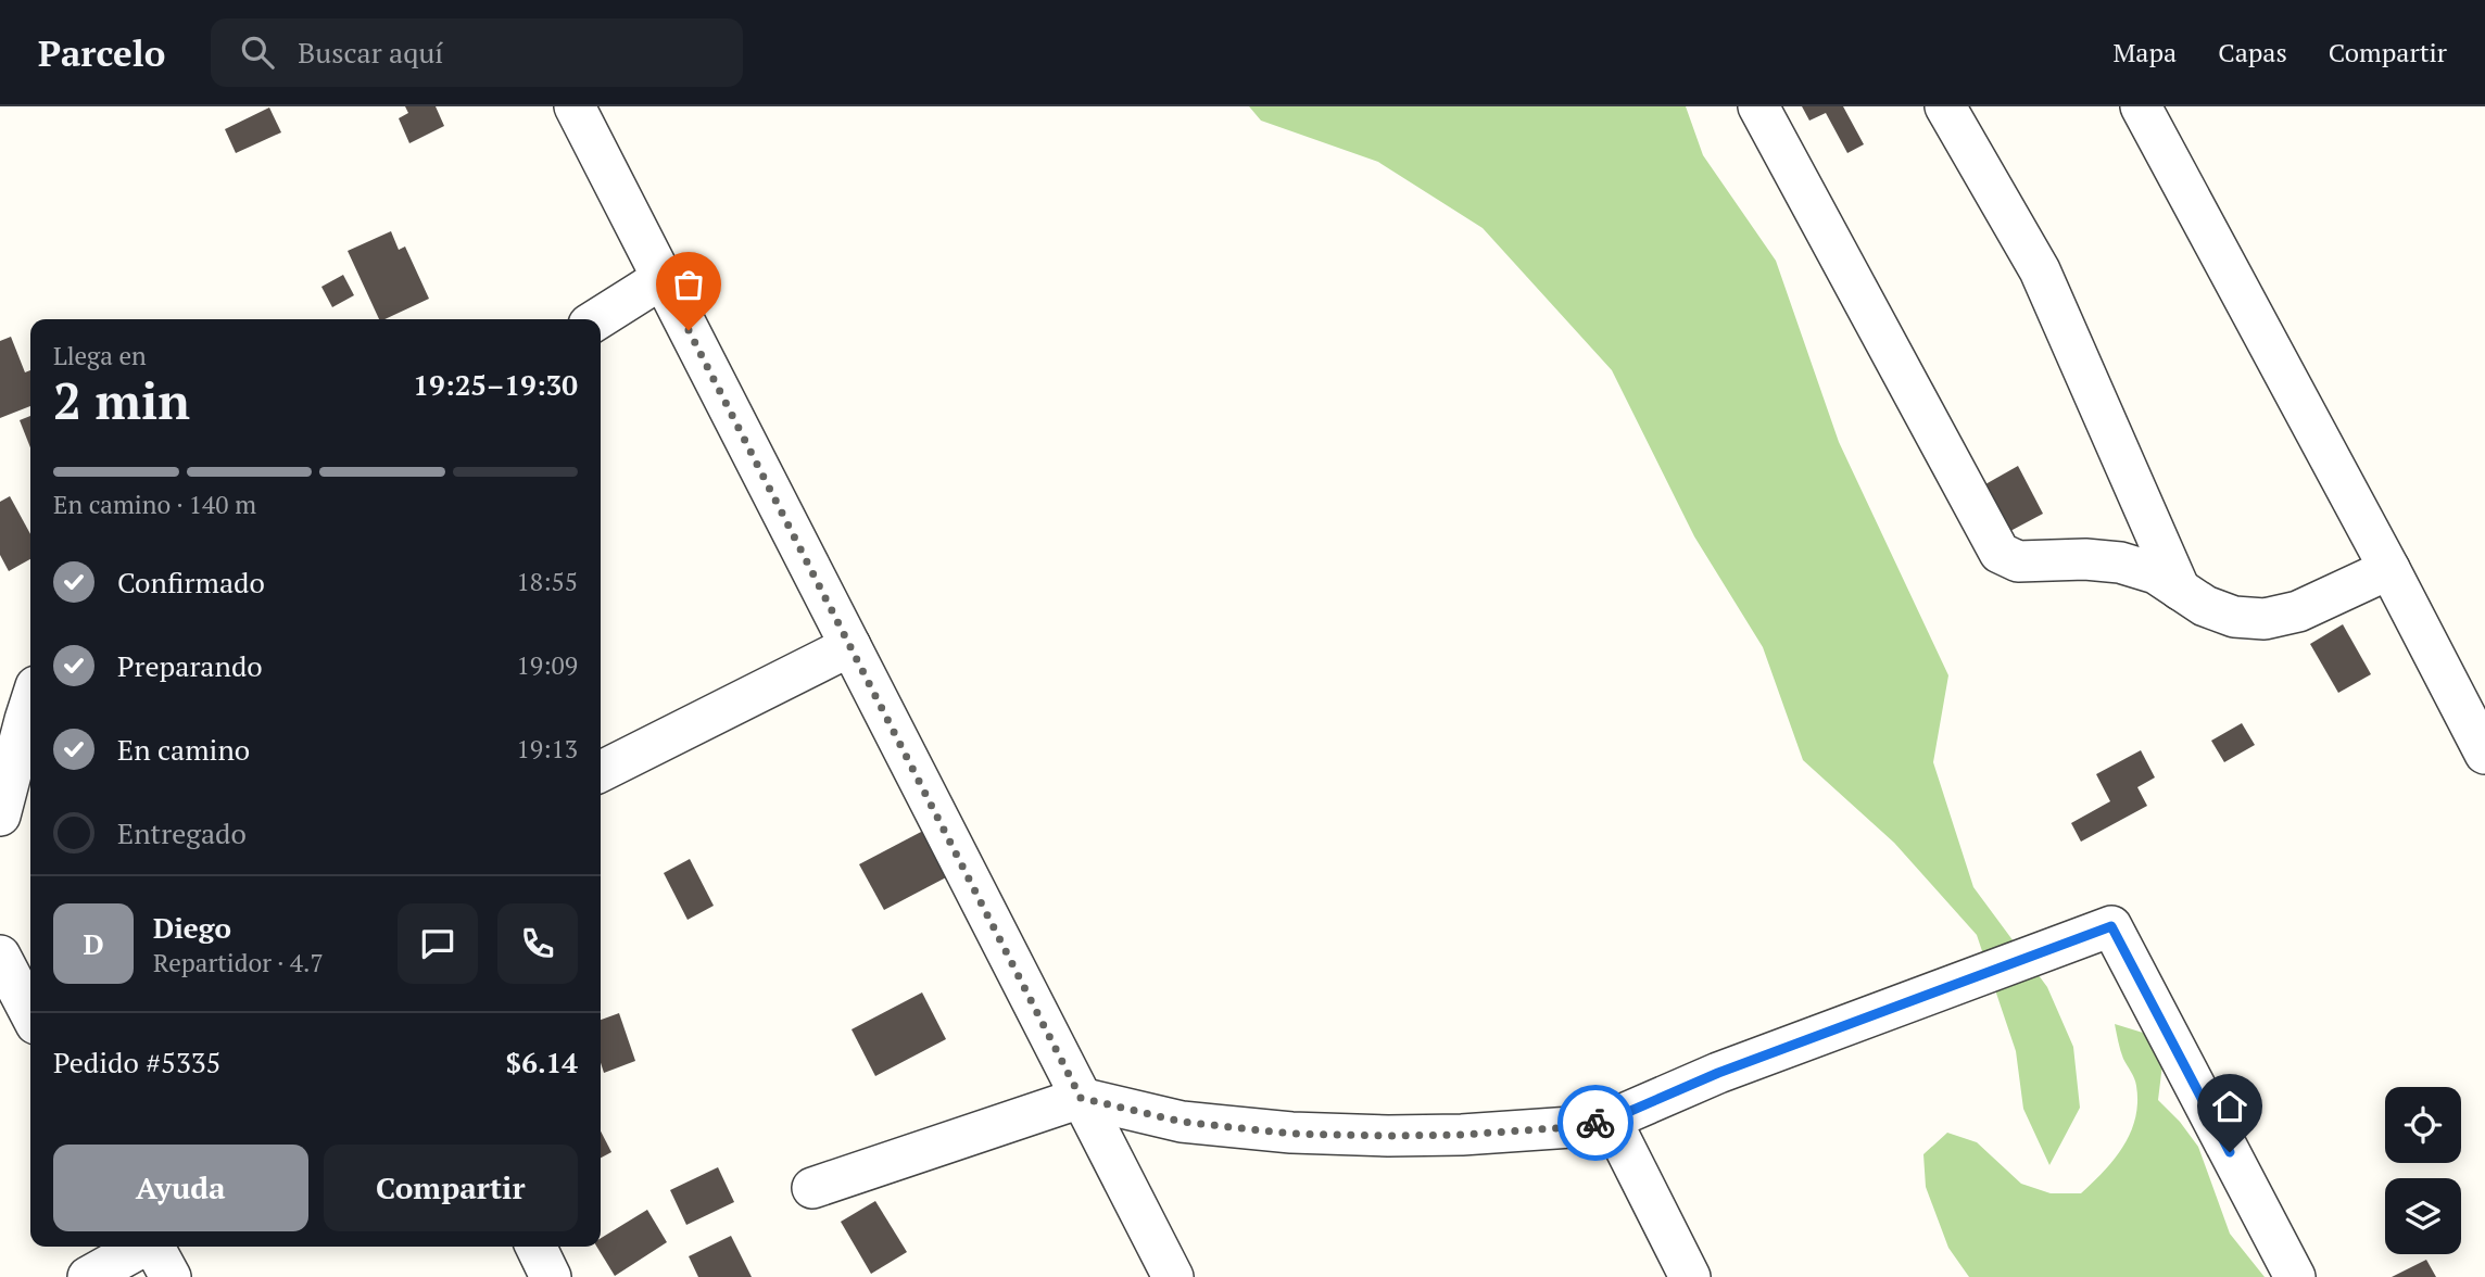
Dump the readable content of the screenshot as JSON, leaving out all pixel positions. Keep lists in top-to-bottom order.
{
  "page": {
    "header": "Parcelo",
    "search": "Buscar aquí",
    "nav": ["Mapa", "Capas", "Compartir"],
    "heading": ["2 min", "Llega en", "19:25–19:30"],
    "panel": [
      "Diego",
      "Repartidor · 4.7",
      "Pedido #5335",
      "$6.14"
    ],
    "bar": "En camino · 140 m",
    "list": [
      ["Confirmado", "18:55"],
      ["Preparando", "19:09"],
      ["En camino", "19:13"],
      "Entregado"
    ],
    "round": "D",
    "buttons": ["Ayuda", "Compartir"]
  }
}
